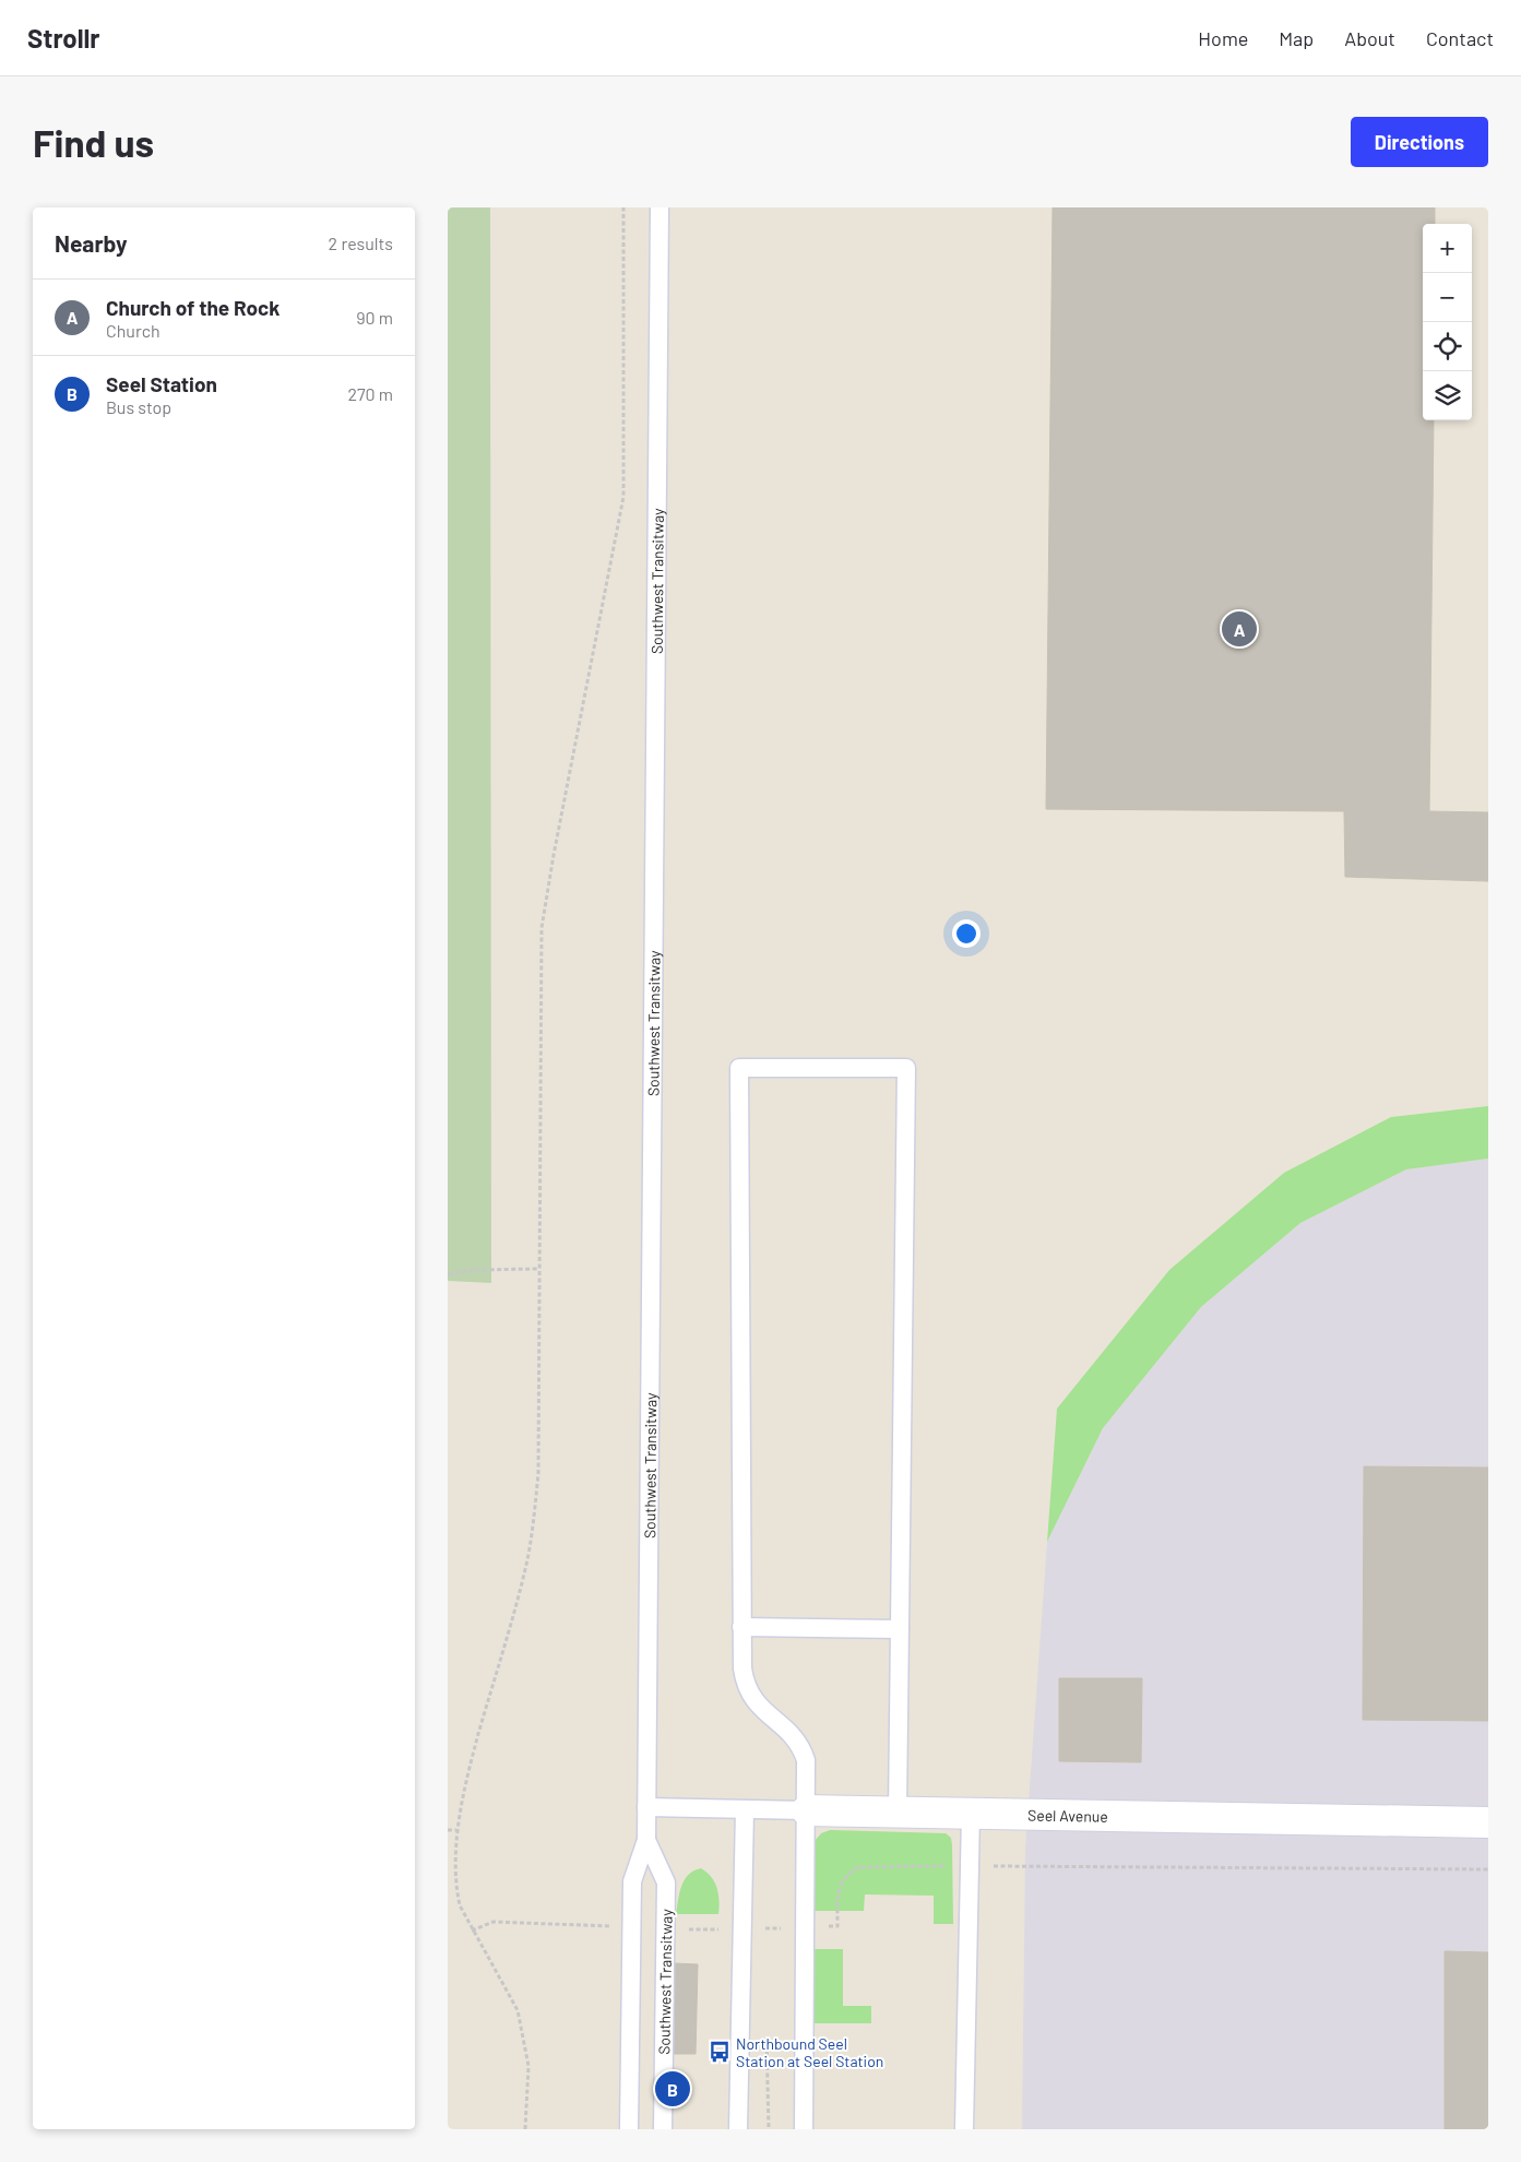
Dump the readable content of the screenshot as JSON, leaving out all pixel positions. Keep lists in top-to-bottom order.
{
  "streets": {
    "street": ["Seel Avenue"],
    "lane": ["Southwest Transitway"]
  },
  "crossings": [
    ["Southwest Transitway", "Seel Avenue"]
  ],
  "places": {
    "bus stop": ["Northbound Seel Station at Seel Station"]
  },
  "page": {
    "header": "Strollr",
    "nav": [
      "Home",
      "Map",
      "About",
      "Contact"
    ],
    "buttons": "Directions",
    "title": "Find us",
    "heading": ["Nearby", "2 results"],
    "map_buttons": ["+", "−"],
    "list": [
      {
        "mark": "A",
        "name": "Church of the Rock",
        "note": "Church",
        "value": "90 m"
      },
      {
        "mark": "B",
        "name": "Seel Station",
        "note": "Bus stop",
        "value": "270 m"
      }
    ],
    "pins": ["A", "B"]
  }
}
